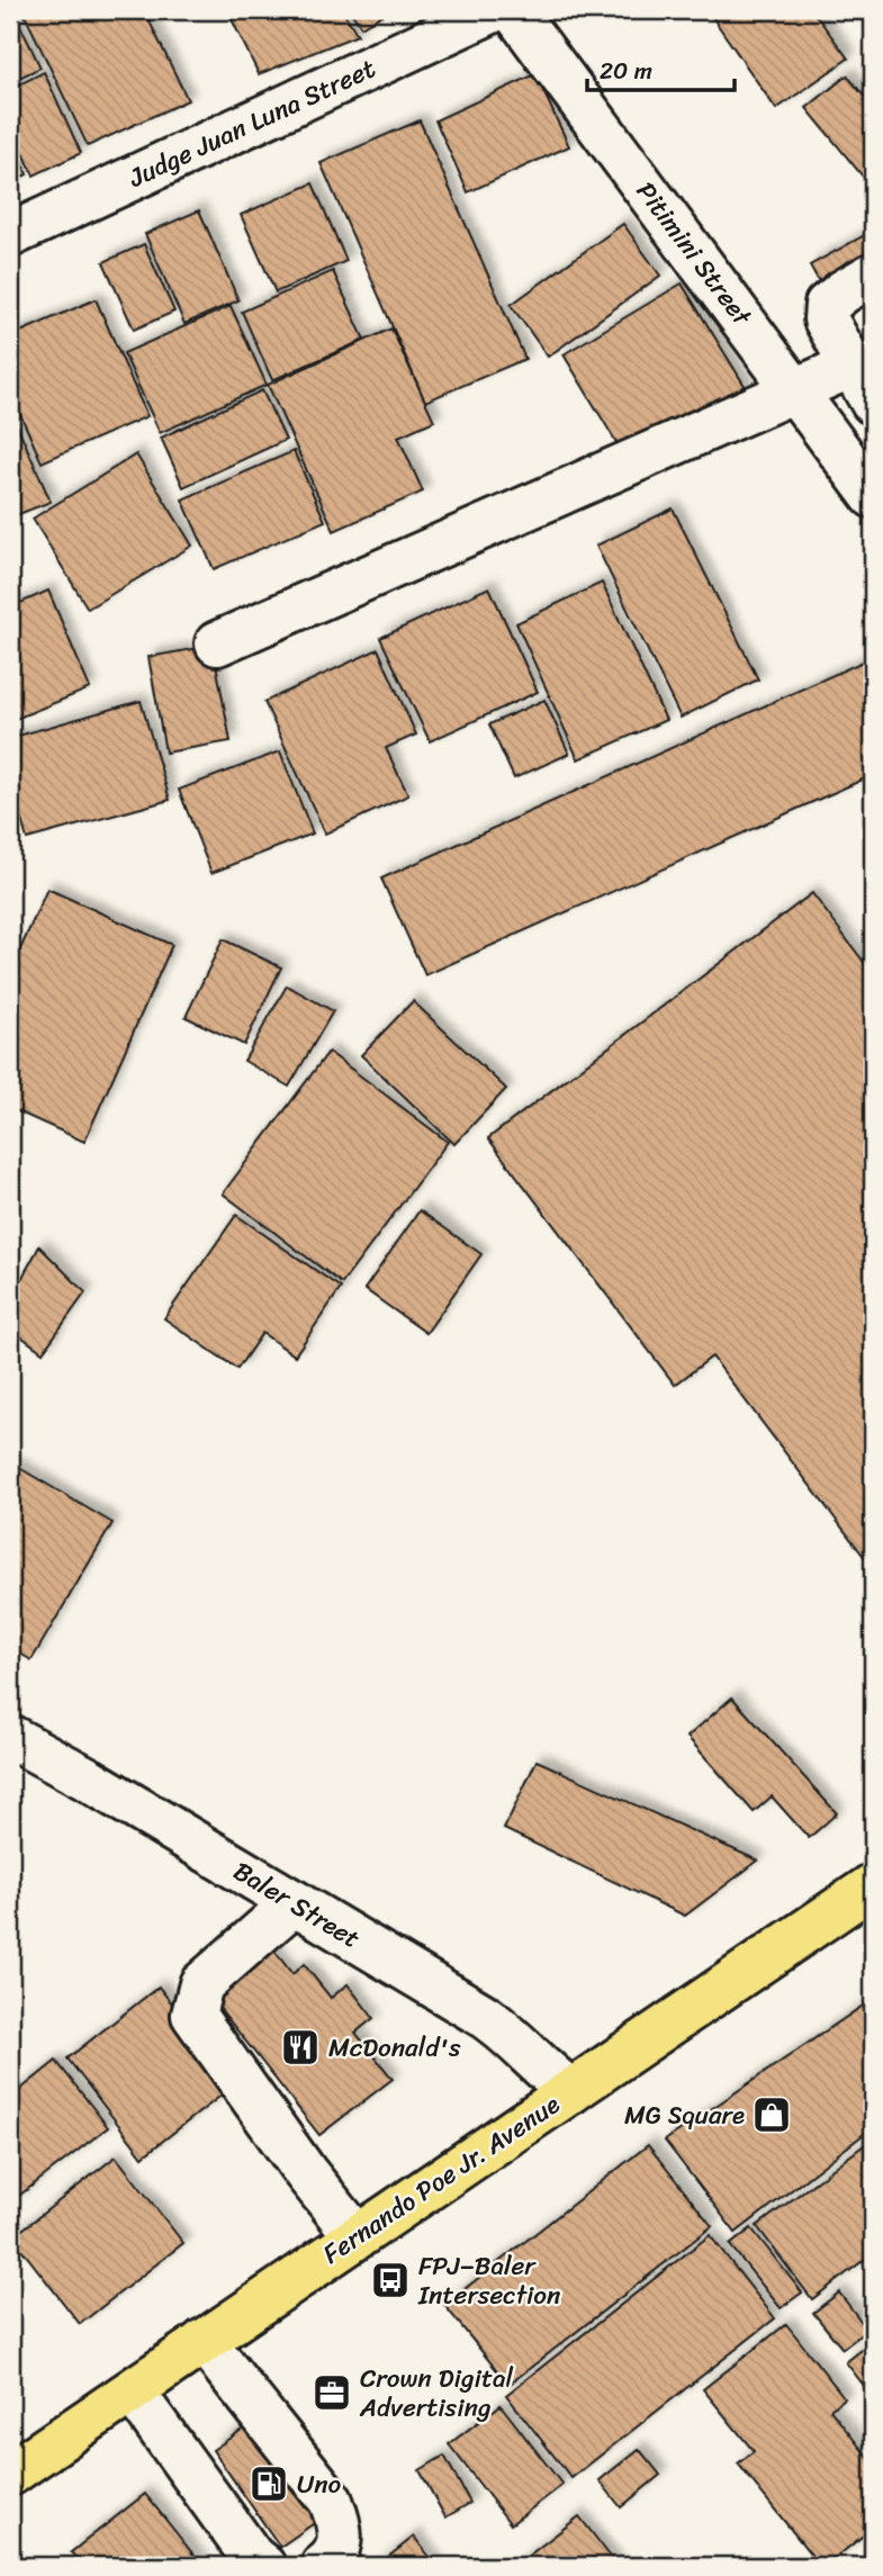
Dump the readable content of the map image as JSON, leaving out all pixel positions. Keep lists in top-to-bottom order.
{
  "streets": {
    "main road": ["Fernando Poe Jr. Avenue"],
    "street": ["Judge Juan Luna Street", "Pitimini Street", "Baler Street"]
  },
  "crossings": [
    ["Baler Street", "Fernando Poe Jr. Avenue"]
  ],
  "places": {
    "restaurant": ["McDonald's"],
    "shop": ["MG Square"],
    "bus stop": ["FPJ–Baler Intersection"],
    "office": ["Crown Digital Advertising"],
    "fuel station": ["Uno"]
  },
  "scale_bar": "20 m"
}
